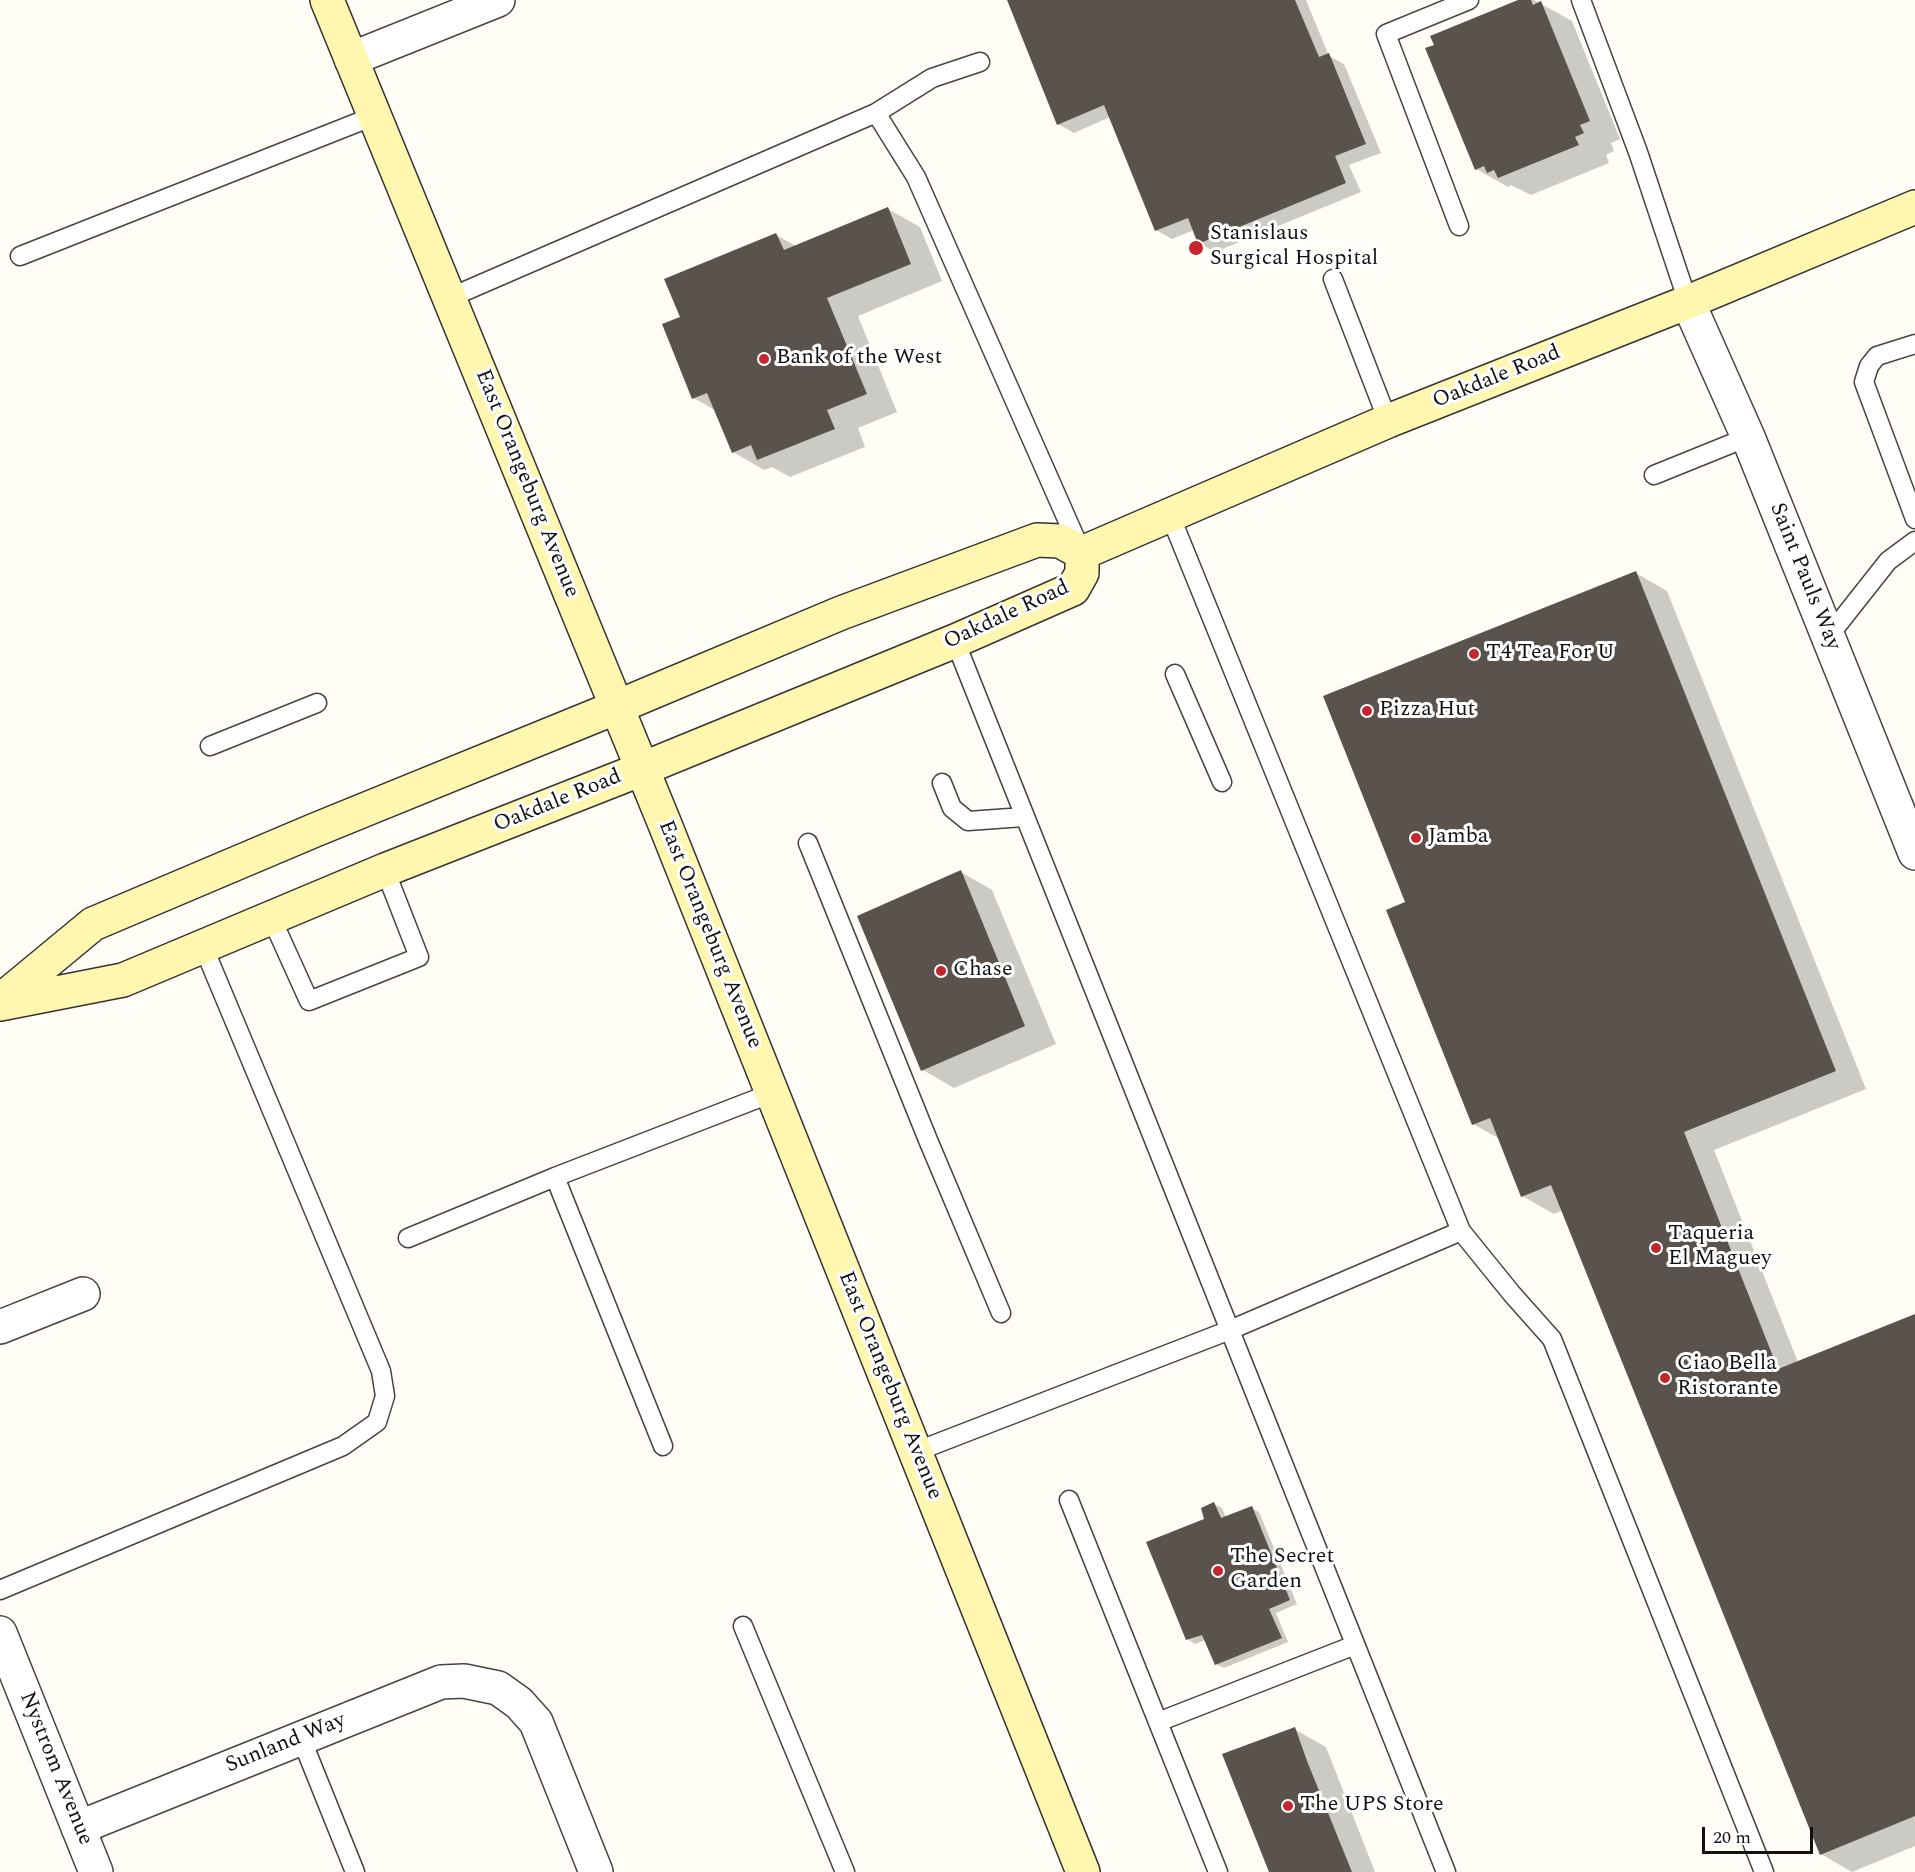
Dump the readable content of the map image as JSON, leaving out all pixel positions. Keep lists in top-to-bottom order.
{
  "streets": {
    "main road": ["Oakdale Road", "East Orangeburg Avenue"],
    "street": ["Saint Pauls Way", "Sunland Way", "Nystrom Avenue"]
  },
  "crossings": [
    ["Oakdale Road", "East Orangeburg Avenue"],
    ["Oakdale Road", "Saint Pauls Way"],
    ["Sunland Way", "Nystrom Avenue"]
  ],
  "places": [
    "Stanislaus Surgical Hospital",
    "Bank of the West",
    "T4 Tea For U",
    "Pizza Hut",
    "Jamba",
    "Chase",
    "Taqueria El Maguey",
    "Ciao Bella Ristorante",
    "The Secret Garden",
    "The UPS Store"
  ],
  "scale_bar": "20 m"
}
